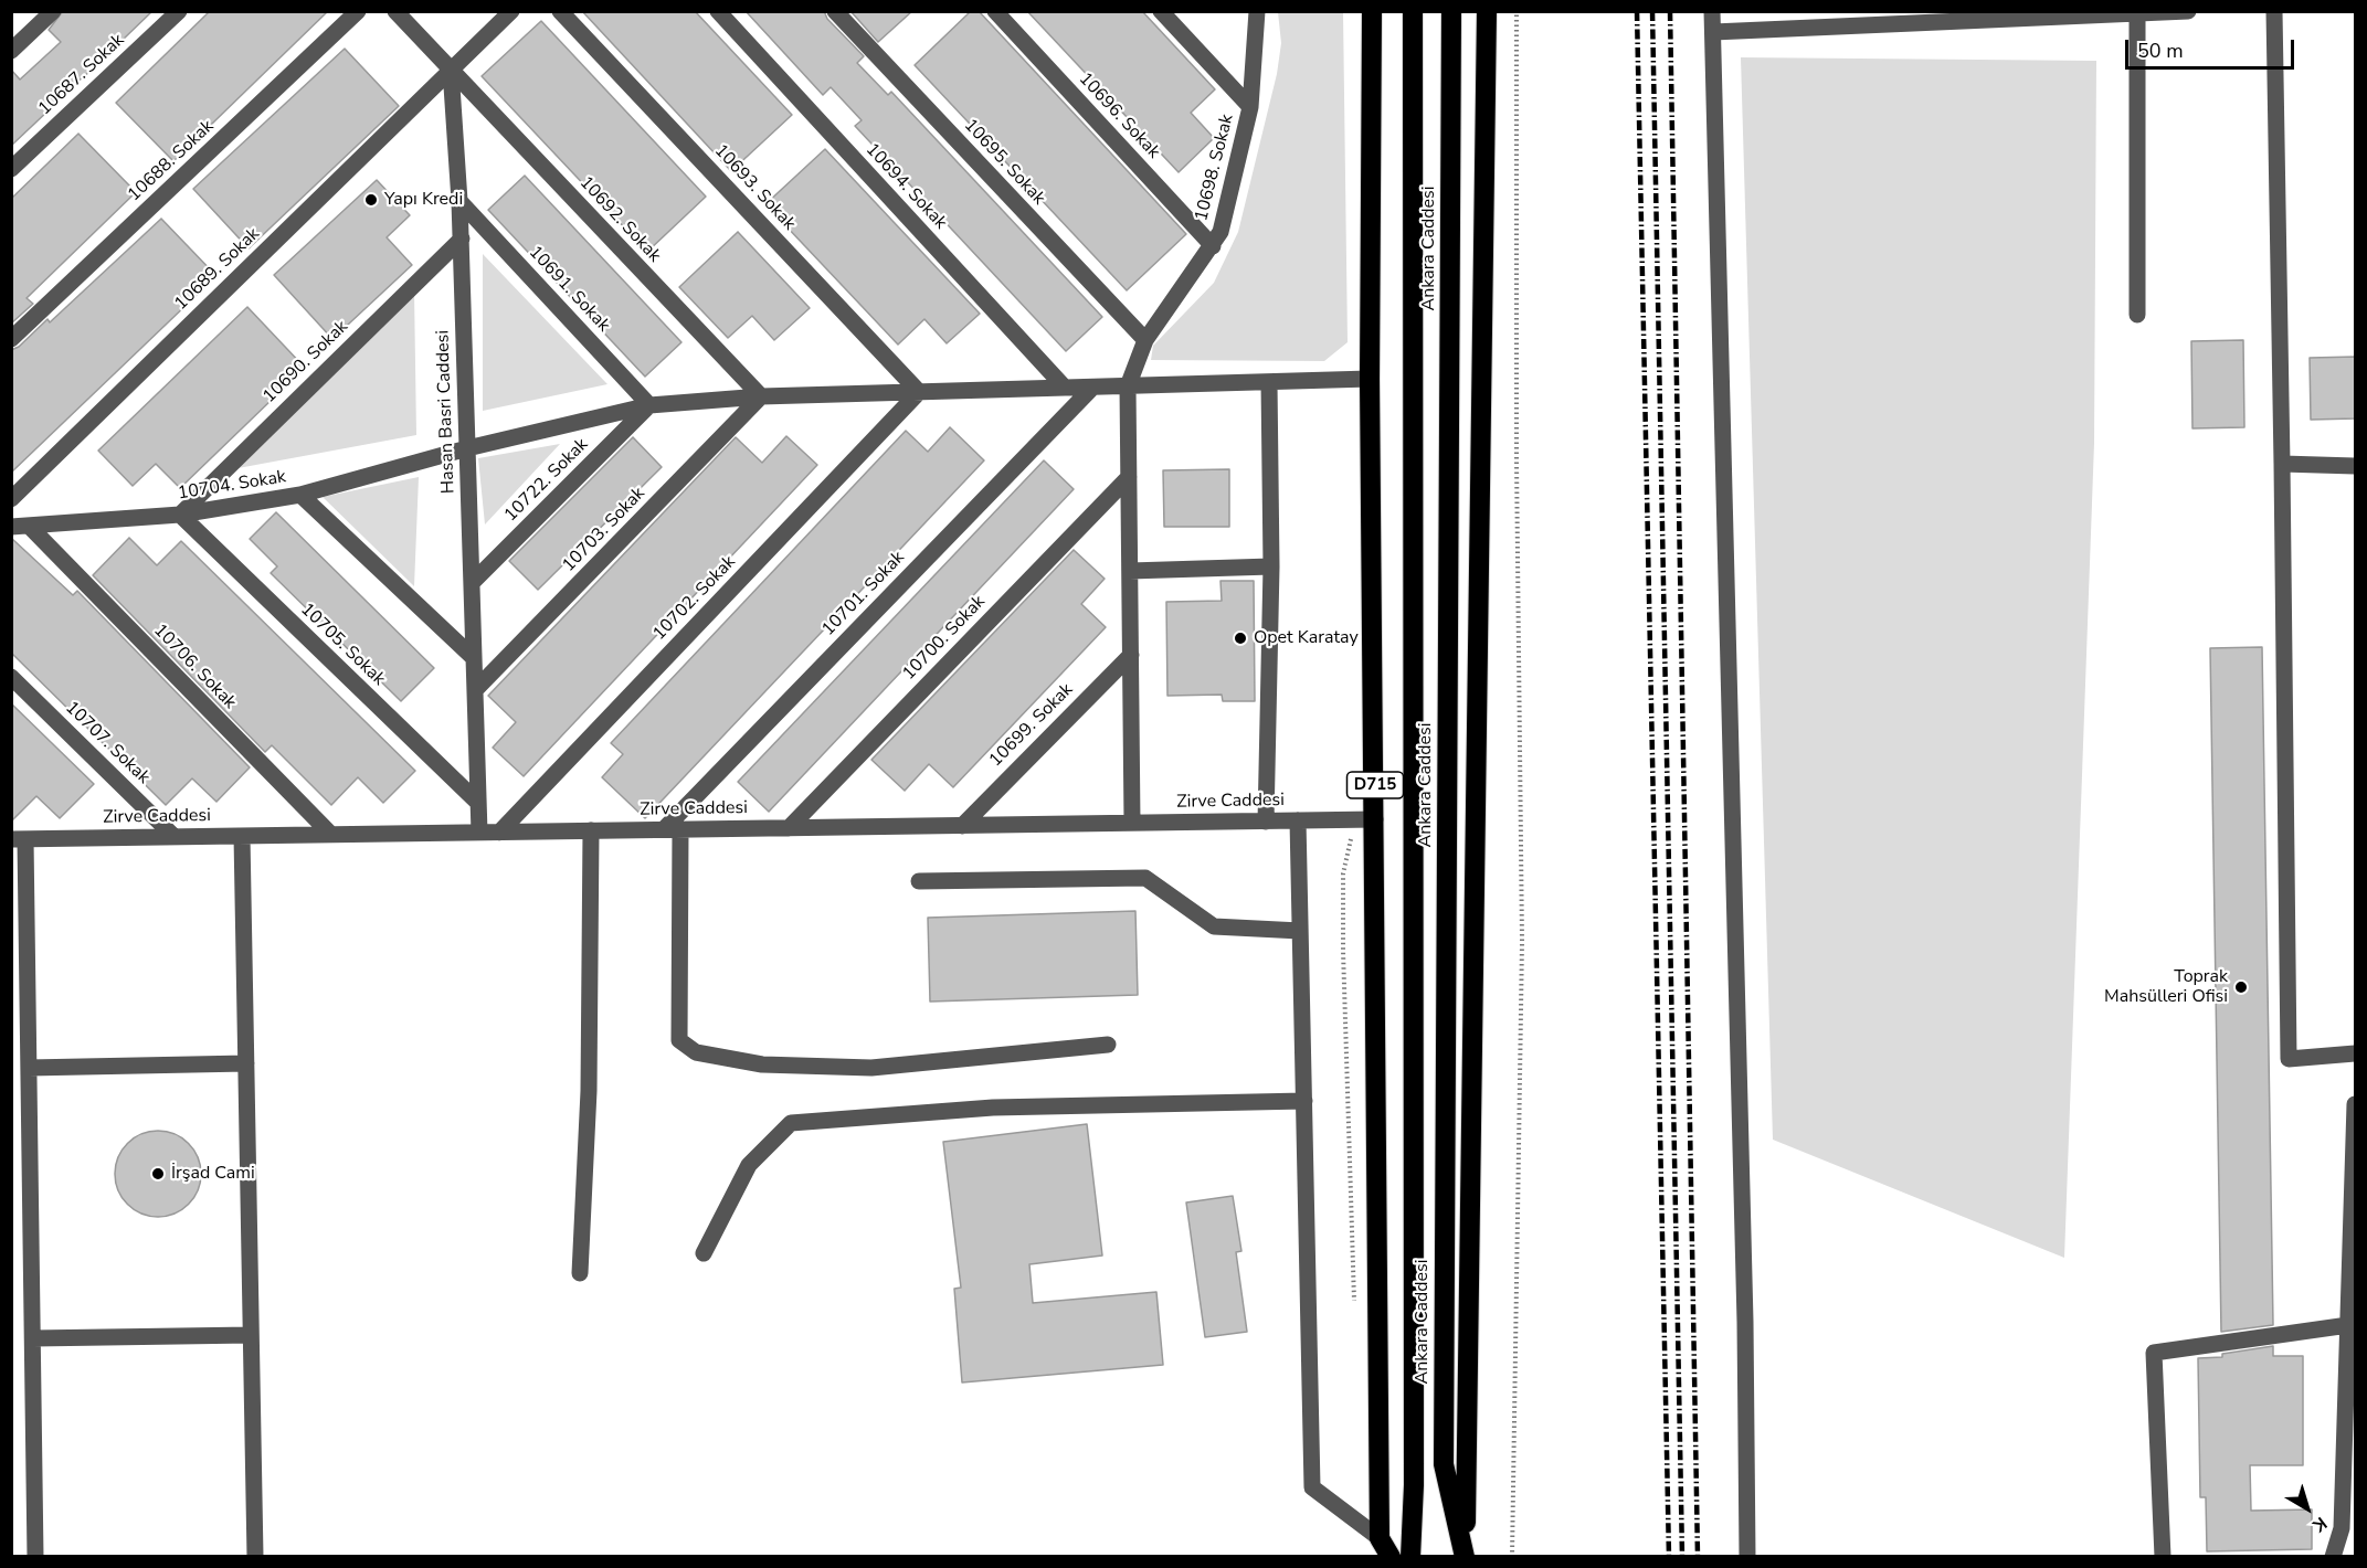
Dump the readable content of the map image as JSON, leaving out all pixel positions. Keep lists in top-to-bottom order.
{
  "streets": {
    "highway": ["Ankara Caddesi", "D715"],
    "street": [
      "10687. Sokak",
      "10696. Sokak",
      "10688. Sokak",
      "10695. Sokak",
      "10698. Sokak",
      "10694. Sokak",
      "10693. Sokak",
      "10692. Sokak",
      "10689. Sokak",
      "10691. Sokak",
      "10690. Sokak",
      "Hasan Basri Caddesi",
      "10722. Sokak",
      "10704. Sokak",
      "10703. Sokak",
      "10701. Sokak",
      "10702. Sokak",
      "10700. Sokak",
      "10705. Sokak",
      "10706. Sokak",
      "10699. Sokak",
      "10707. Sokak",
      "Zirve Caddesi"
    ]
  },
  "crossings": [
    ["10696. Sokak", "10698. Sokak"],
    ["10695. Sokak", "10698. Sokak"],
    ["10693. Sokak", "10702. Sokak"],
    ["10692. Sokak", "10689. Sokak"],
    ["10692. Sokak", "Hasan Basri Caddesi"],
    ["10692. Sokak", "10703. Sokak"],
    ["10689. Sokak", "Hasan Basri Caddesi"],
    ["10691. Sokak", "Hasan Basri Caddesi"],
    ["10691. Sokak", "10722. Sokak"],
    ["10690. Sokak", "Hasan Basri Caddesi"],
    ["10690. Sokak", "10704. Sokak"],
    ["10690. Sokak", "10705. Sokak"],
    ["Hasan Basri Caddesi", "10722. Sokak"],
    ["Hasan Basri Caddesi", "10704. Sokak"],
    ["Hasan Basri Caddesi", "10703. Sokak"],
    ["Hasan Basri Caddesi", "10705. Sokak"],
    ["Hasan Basri Caddesi", "Zirve Caddesi"],
    ["10704. Sokak", "10705. Sokak"],
    ["10704. Sokak", "10706. Sokak"],
    ["10701. Sokak", "Zirve Caddesi"],
    ["10702. Sokak", "Zirve Caddesi"],
    ["10700. Sokak", "Zirve Caddesi"],
    ["10706. Sokak", "Zirve Caddesi"],
    ["10699. Sokak", "Zirve Caddesi"],
    ["10707. Sokak", "Zirve Caddesi"],
    ["D715", "Zirve Caddesi"]
  ],
  "places": [
    "Yapı Kredi",
    "Opet Karatay",
    "Toprak Mahsülleri Ofisi",
    "İrşad Cami"
  ],
  "scale_bar": "50 m",
  "north": "bottom right"
}
